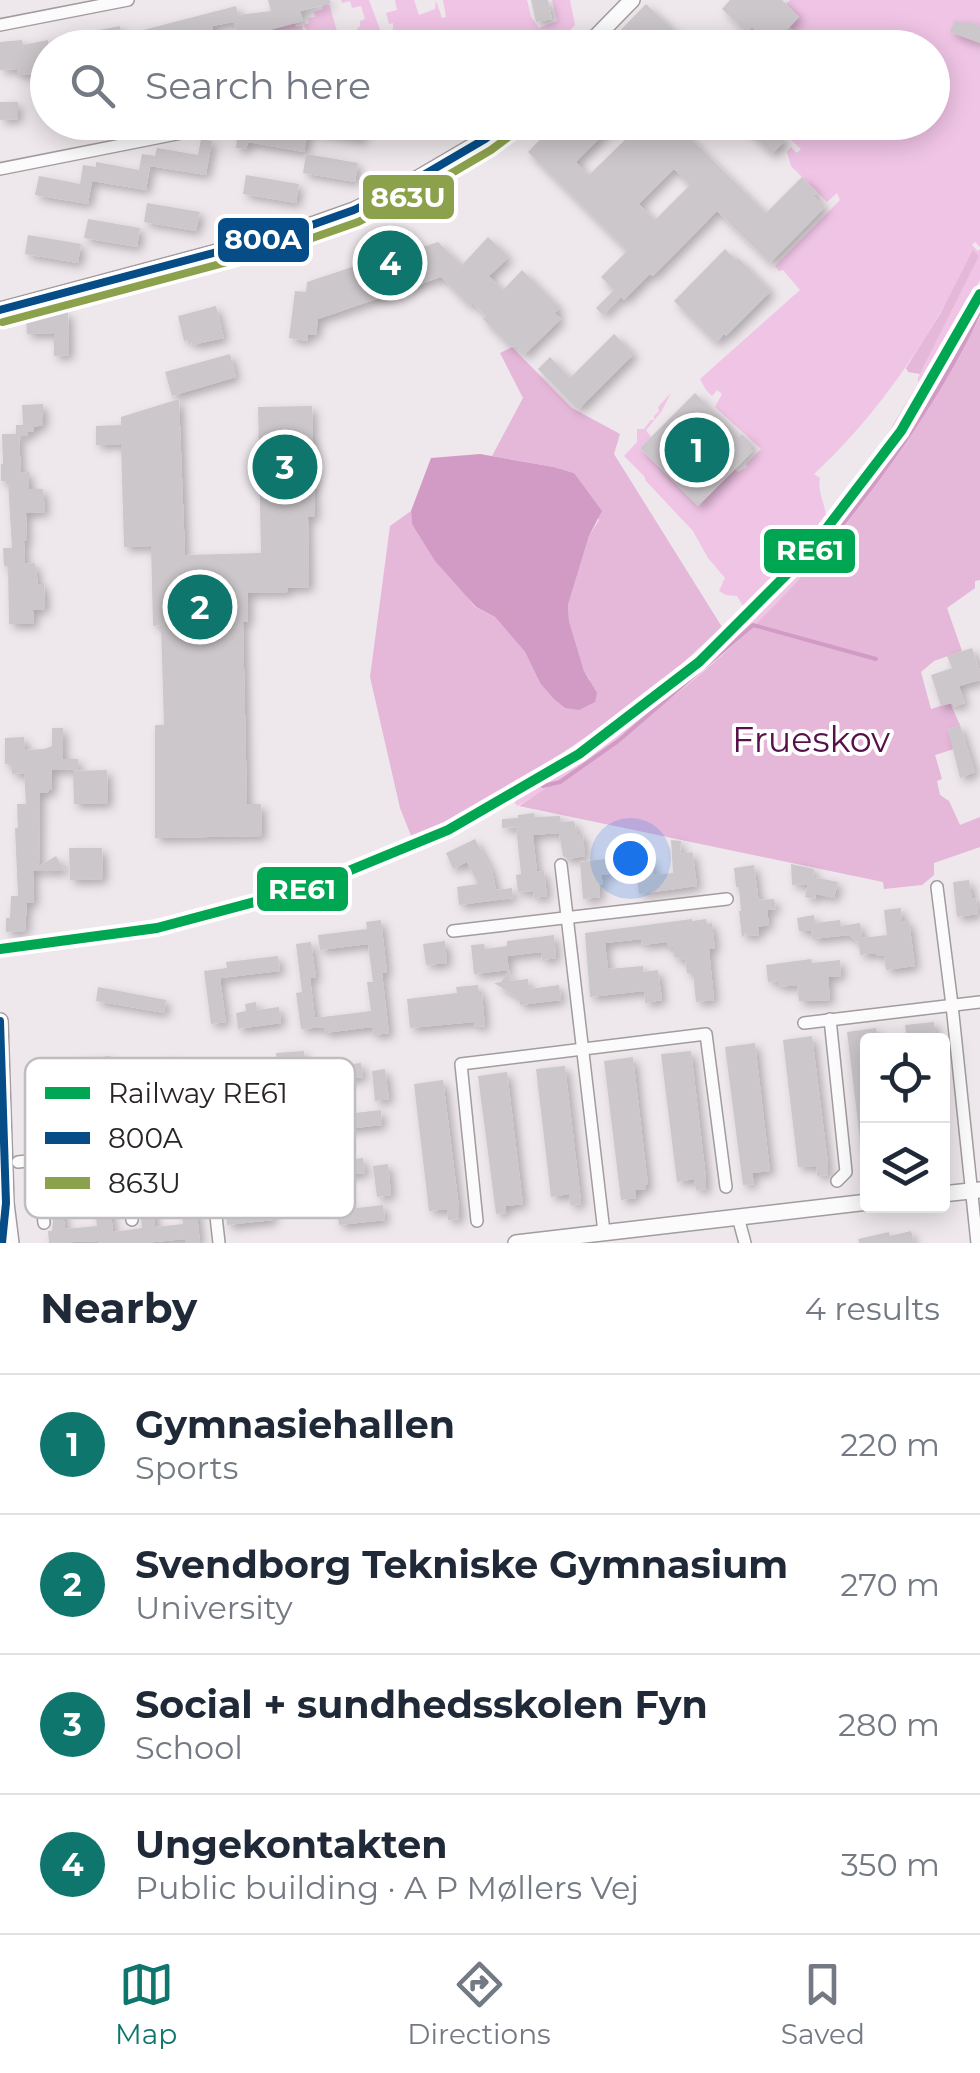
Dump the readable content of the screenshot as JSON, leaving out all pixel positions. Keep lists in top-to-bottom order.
{
  "parks": ["Frueskov"],
  "lines": ["transit line 800A", "transit line 863U", "rail line RE61"],
  "legend": ["Railway RE61", "800A", "863U"],
  "page": {
    "search": "Search here",
    "pins": [
      "4",
      "1",
      "3",
      "2"
    ],
    "heading": ["Nearby", "4 results"],
    "list": [
      {
        "mark": "1",
        "name": "Gymnasiehallen",
        "note": "Sports",
        "value": "220 m"
      },
      {
        "mark": "2",
        "name": "Svendborg Tekniske Gymnasium",
        "note": "University",
        "value": "270 m"
      },
      {
        "mark": "3",
        "name": "Social + sundhedsskolen Fyn",
        "note": "School",
        "value": "280 m"
      },
      {
        "mark": "4",
        "name": "Ungekontakten",
        "note": "Public building · A P Møllers Vej",
        "value": "350 m"
      }
    ],
    "nav": ["Map", "Directions", "Saved"]
  }
}
